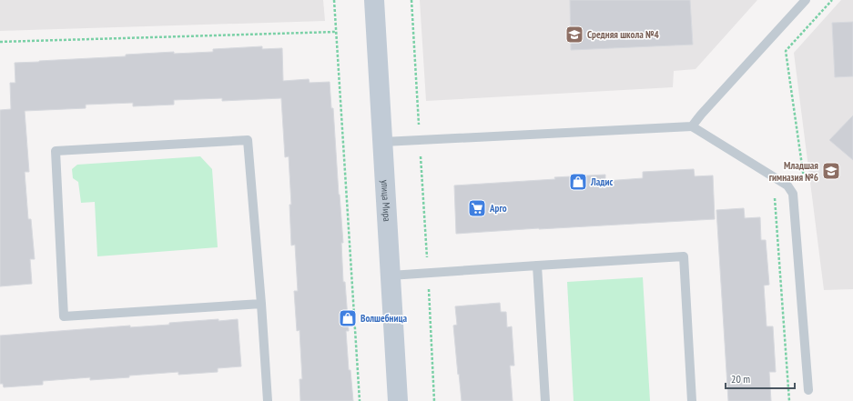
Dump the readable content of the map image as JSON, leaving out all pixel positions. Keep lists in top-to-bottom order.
{
  "streets": {
    "street": ["улица Мира"]
  },
  "places": {
    "school or university": ["Средняя школа №4", "Младшая гимназия №6"],
    "shop": ["Ладис", "Волшебница"],
    "supermarket": ["Арго"]
  },
  "scale_bar": "20 m"
}
